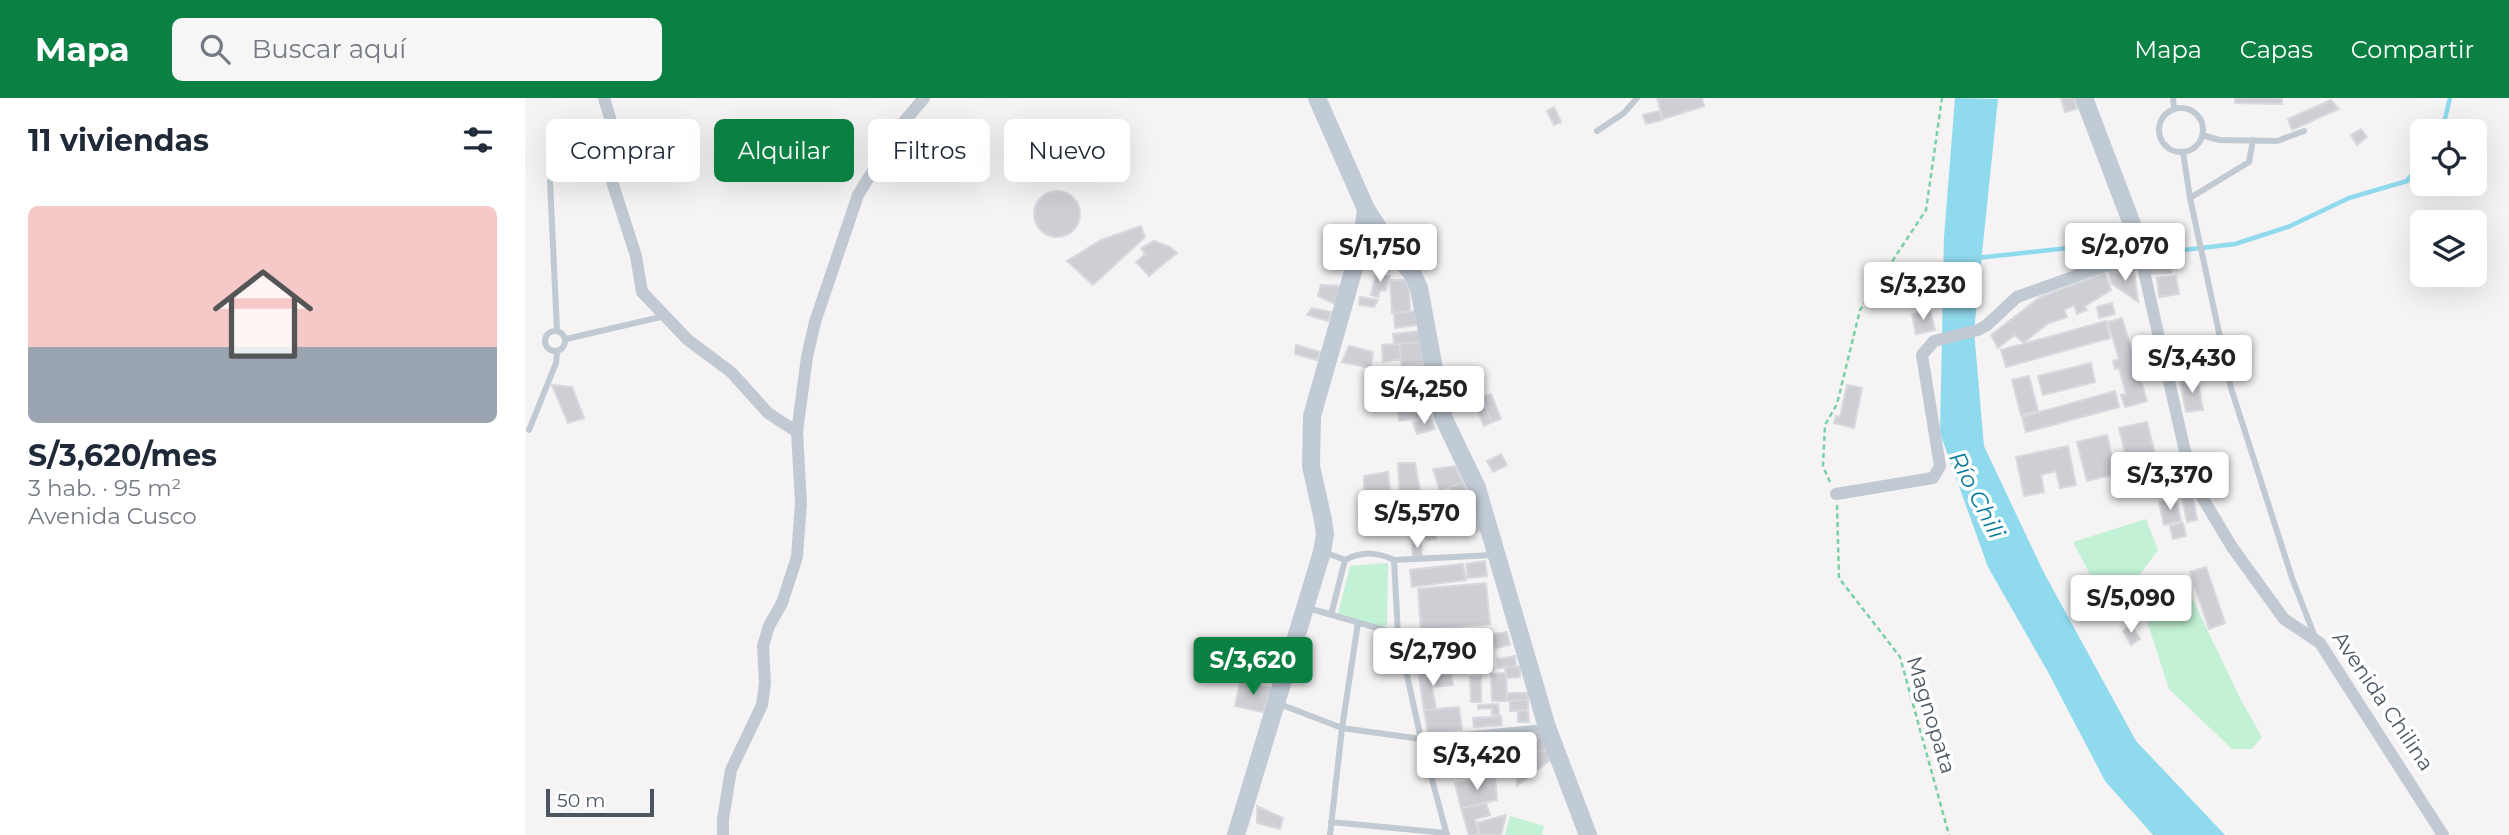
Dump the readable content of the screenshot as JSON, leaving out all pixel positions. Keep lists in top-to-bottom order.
{
  "streets": {
    "main road": ["Avenida Chilina"],
    "path": ["Magnopata"]
  },
  "water": ["Río Chili"],
  "scale_bar": "50 m",
  "page": {
    "header": "Mapa",
    "search": "Buscar aquí",
    "nav": ["Mapa", "Capas", "Compartir"],
    "heading": "11 viviendas",
    "chip": [
      "Comprar",
      "Alquilar",
      "Filtros",
      "Nuevo"
    ],
    "list": [
      {
        "name": "S/3,620/mes",
        "note": "3 hab. · 95 m² · Avenida Cusco"
      }
    ],
    "price": [
      "S/2,070",
      "S/1,750",
      "S/3,230",
      "S/3,430",
      "S/4,250",
      "S/3,370",
      "S/5,570",
      "S/5,090",
      "S/2,790",
      "S/3,620",
      "S/3,420"
    ],
    "scale": "50 m"
  }
}
